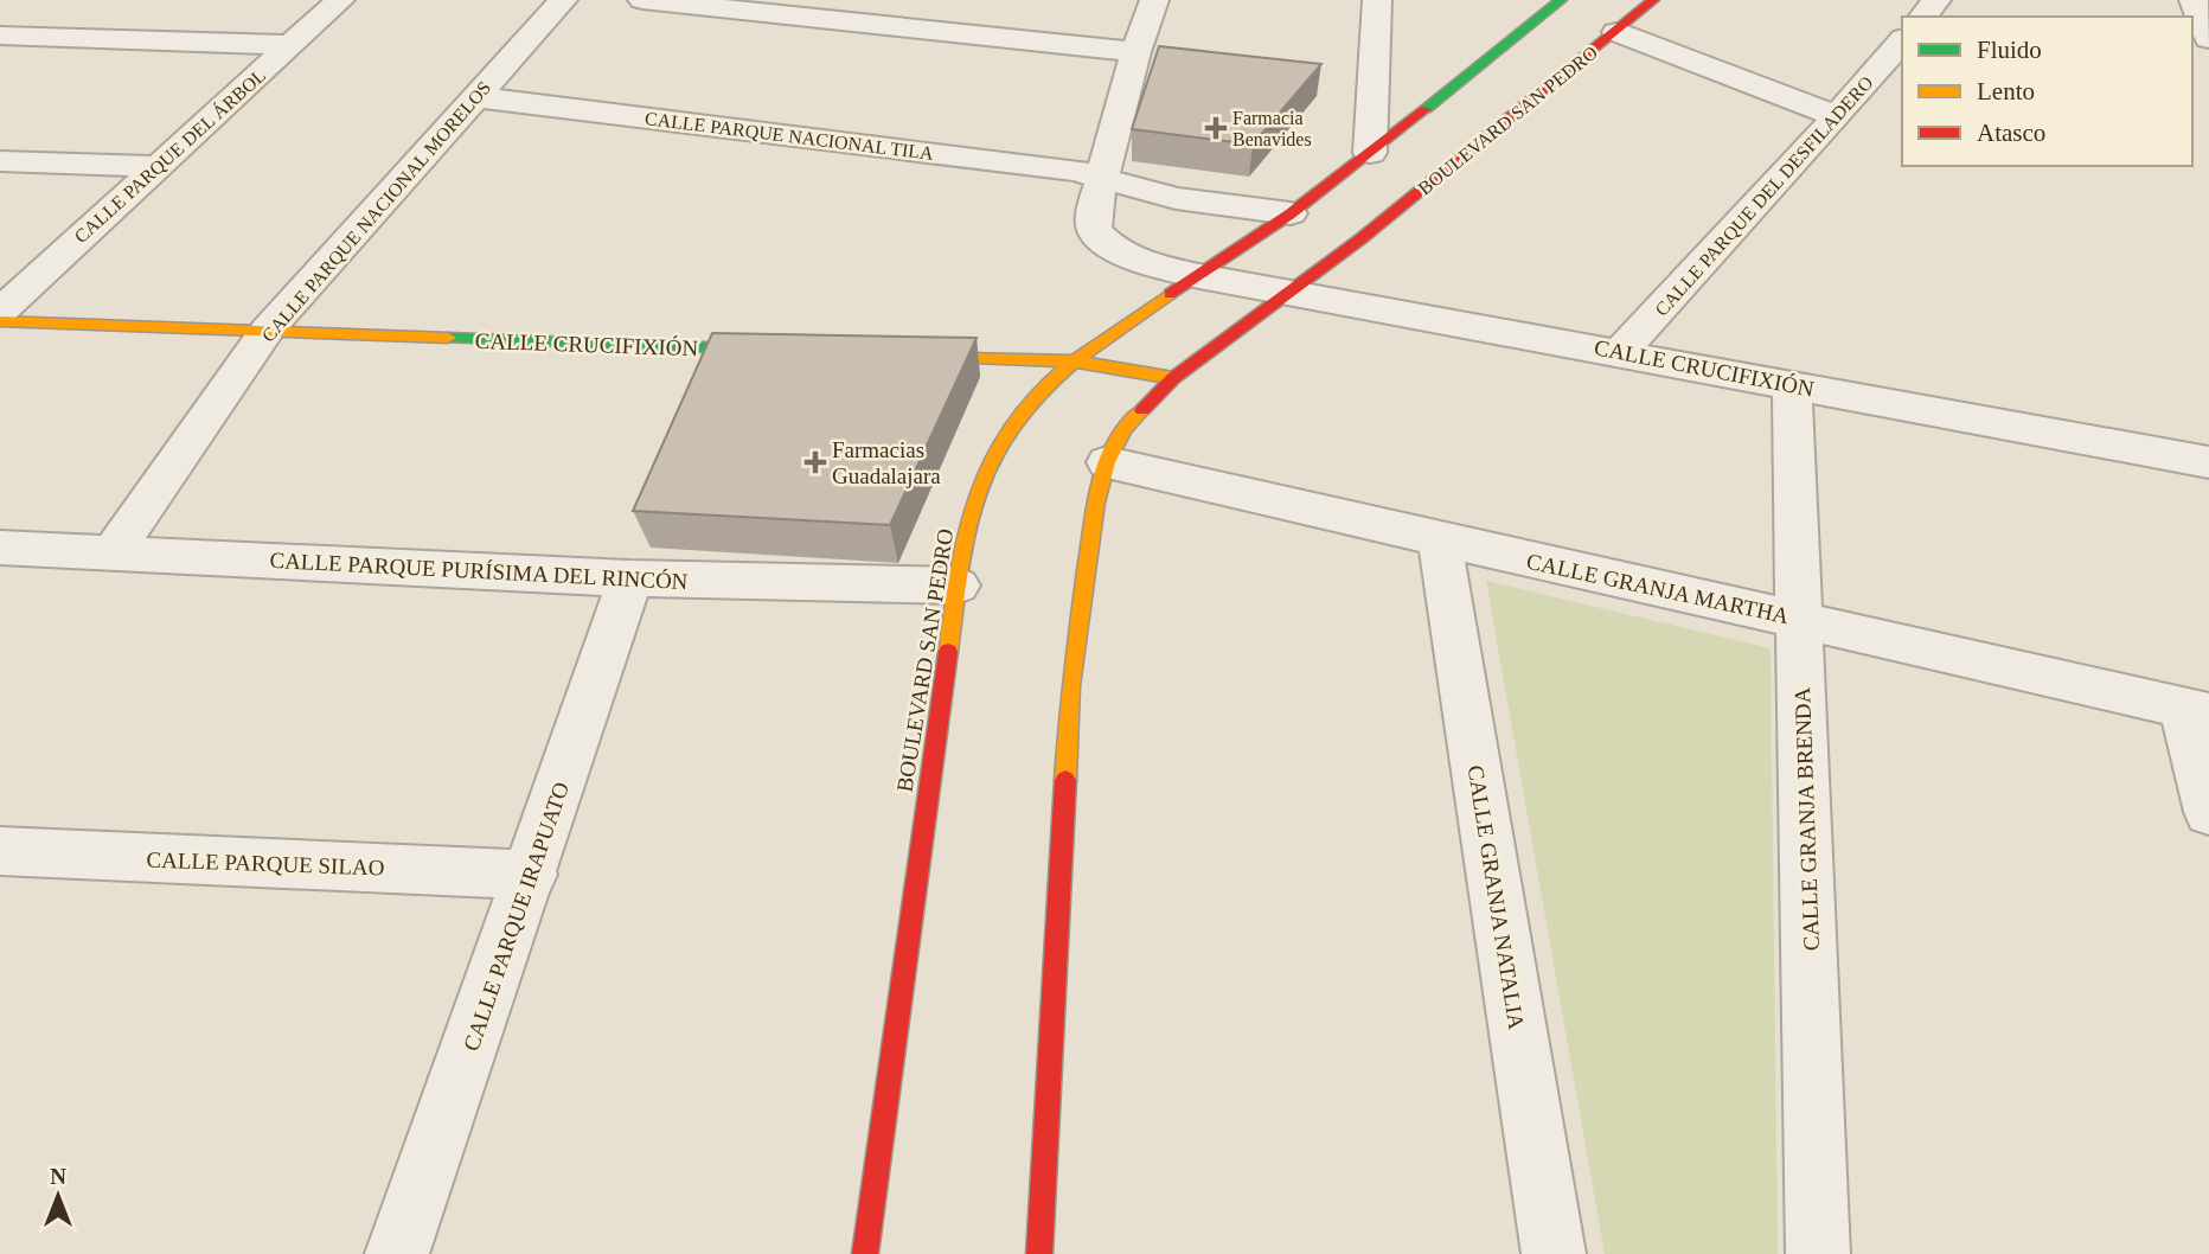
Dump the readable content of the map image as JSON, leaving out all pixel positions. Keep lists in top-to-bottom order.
{
  "streets": {
    "street": [
      "BOULEVARD SAN PEDRO",
      "CALLE PARQUE NACIONAL TILA",
      "CALLE PARQUE DEL ÁRBOL",
      "CALLE PARQUE DEL DESFILADERO",
      "CALLE PARQUE NACIONAL MORELOS",
      "CALLE CRUCIFIXIÓN",
      "CALLE PARQUE PURÍSIMA DEL RINCÓN",
      "CALLE GRANJA MARTHA",
      "CALLE GRANJA BRENDA",
      "CALLE PARQUE SILAO",
      "CALLE GRANJA NATALIA",
      "CALLE PARQUE IRAPUATO"
    ]
  },
  "crossings": [
    ["BOULEVARD SAN PEDRO", "CALLE PARQUE NACIONAL TILA"],
    ["BOULEVARD SAN PEDRO", "CALLE CRUCIFIXIÓN"],
    ["BOULEVARD SAN PEDRO", "CALLE PARQUE PURÍSIMA DEL RINCÓN"],
    ["CALLE PARQUE NACIONAL TILA", "CALLE PARQUE NACIONAL MORELOS"],
    ["CALLE PARQUE NACIONAL TILA", "CALLE CRUCIFIXIÓN"],
    ["CALLE PARQUE DEL DESFILADERO", "CALLE CRUCIFIXIÓN"],
    ["CALLE PARQUE NACIONAL MORELOS", "CALLE CRUCIFIXIÓN"],
    ["CALLE PARQUE NACIONAL MORELOS", "CALLE PARQUE PURÍSIMA DEL RINCÓN"],
    ["CALLE CRUCIFIXIÓN", "CALLE GRANJA BRENDA"],
    ["CALLE PARQUE PURÍSIMA DEL RINCÓN", "CALLE PARQUE IRAPUATO"],
    ["CALLE GRANJA MARTHA", "CALLE GRANJA BRENDA"],
    ["CALLE GRANJA MARTHA", "CALLE GRANJA NATALIA"],
    ["CALLE PARQUE SILAO", "CALLE PARQUE IRAPUATO"]
  ],
  "places": {
    "health": ["Farmacia Benavides", "Farmacias Guadalajara"]
  },
  "legend": ["Fluido", "Lento", "Atasco"],
  "north": "top"
}
